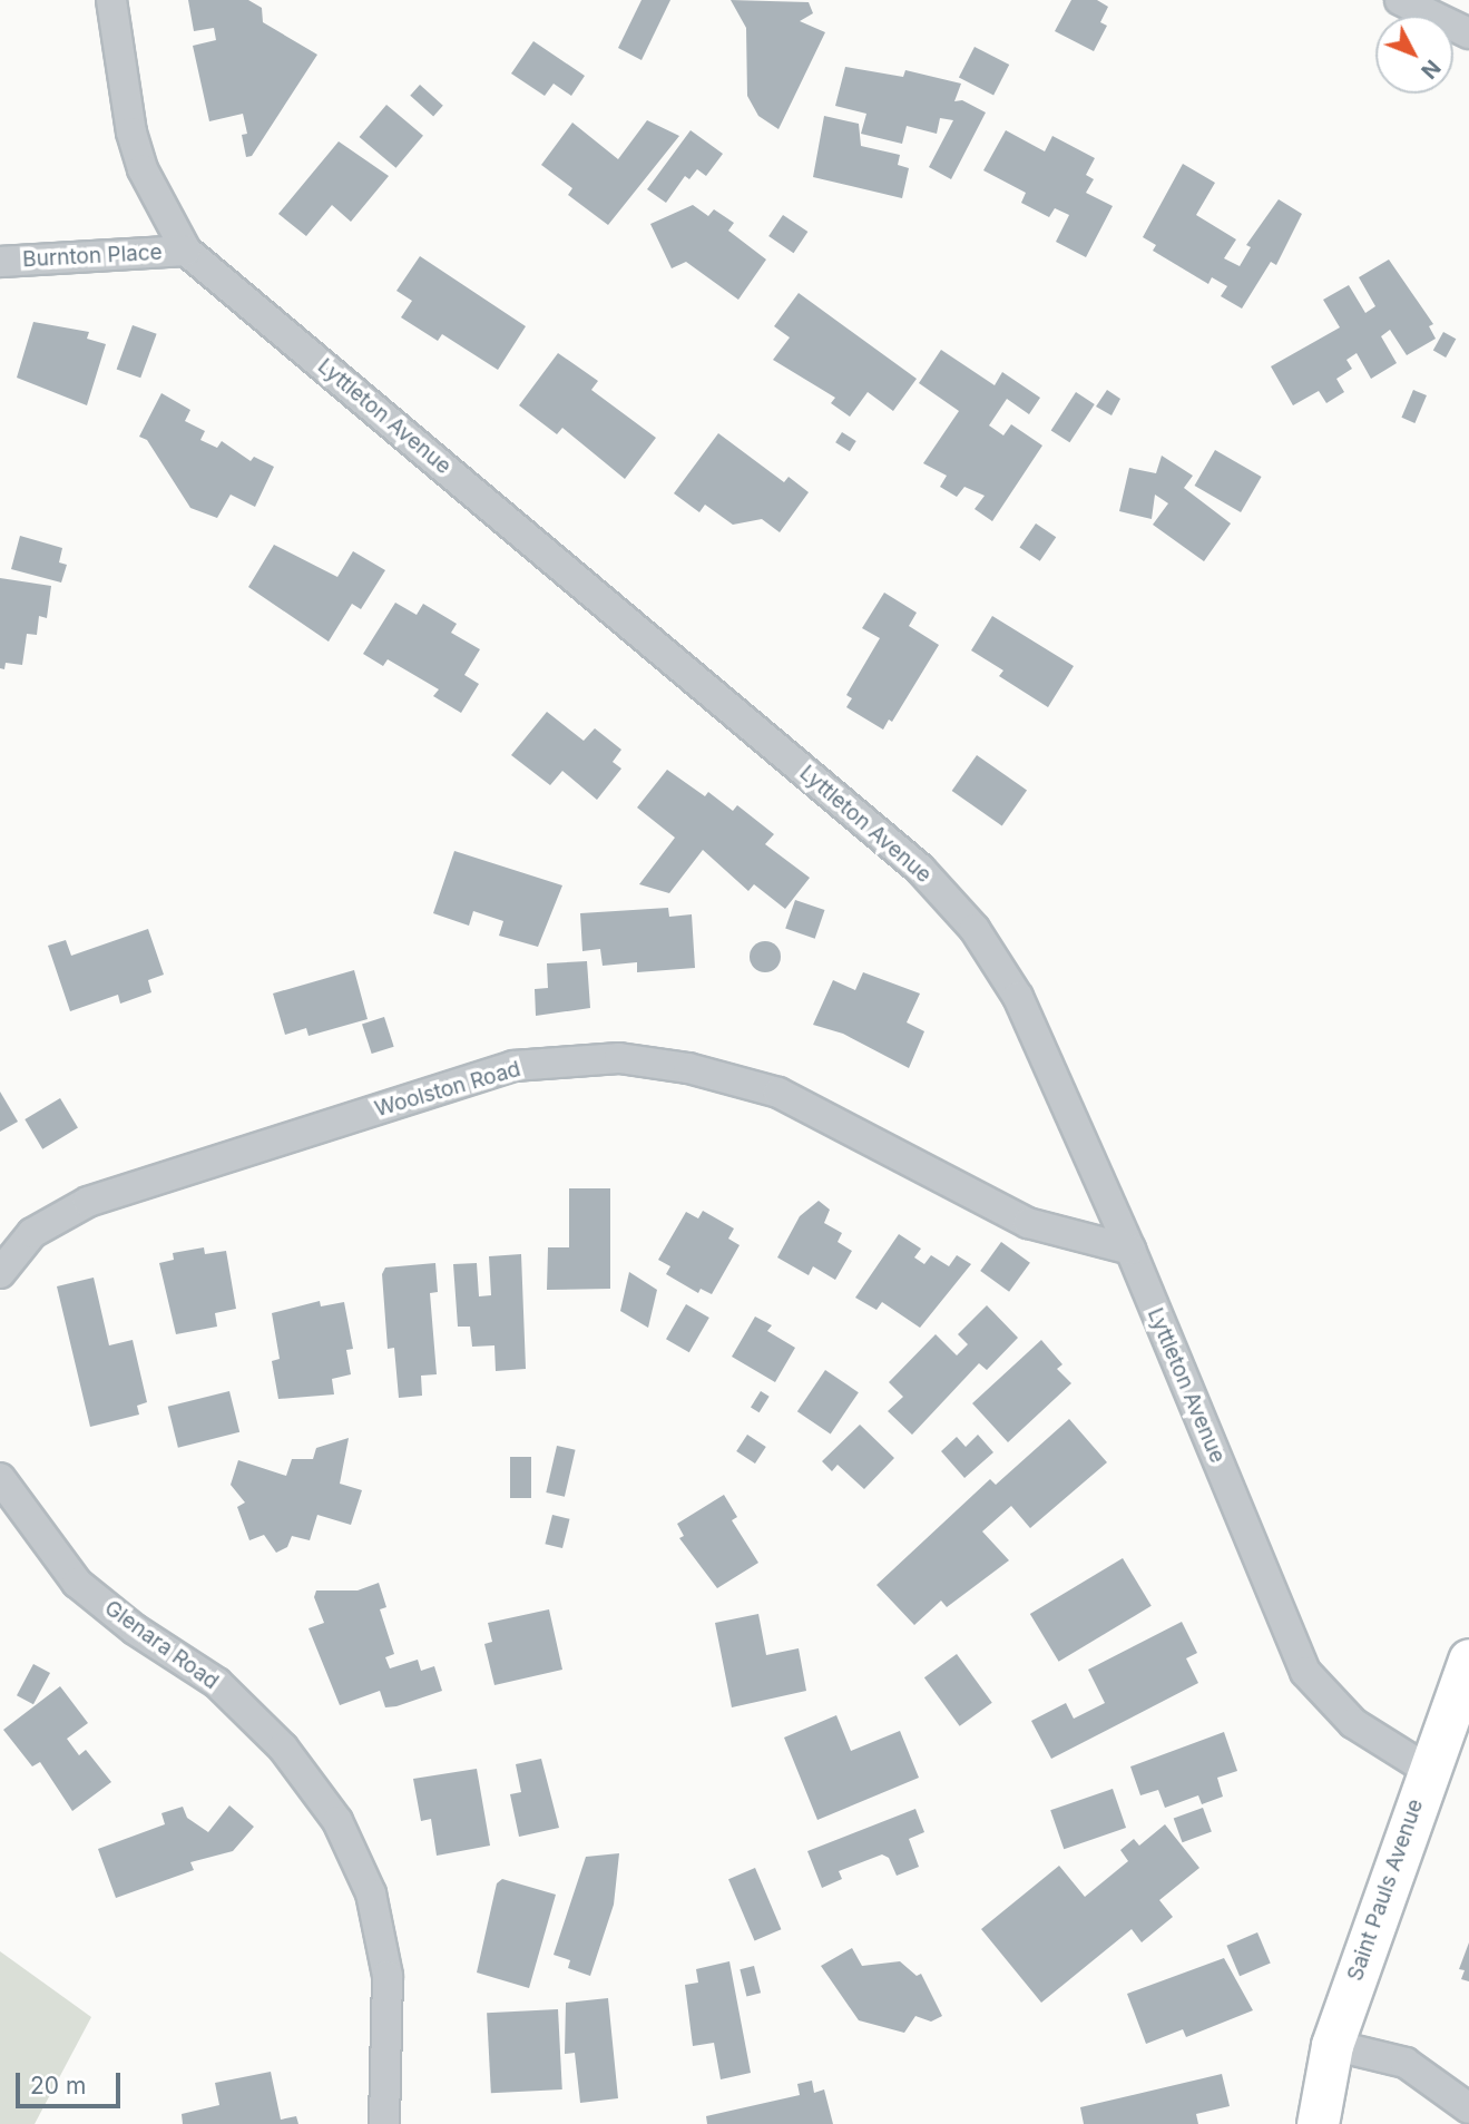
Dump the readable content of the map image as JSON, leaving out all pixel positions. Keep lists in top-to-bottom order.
{
  "streets": {
    "street": [
      "Burnton Place",
      "Lyttleton Avenue",
      "Woolston Road",
      "Glenara Road",
      "Saint Pauls Avenue"
    ]
  },
  "crossings": [
    ["Burnton Place", "Lyttleton Avenue"],
    ["Lyttleton Avenue", "Woolston Road"],
    ["Lyttleton Avenue", "Saint Pauls Avenue"]
  ],
  "scale_bar": "20 m",
  "north": "bottom right"
}
